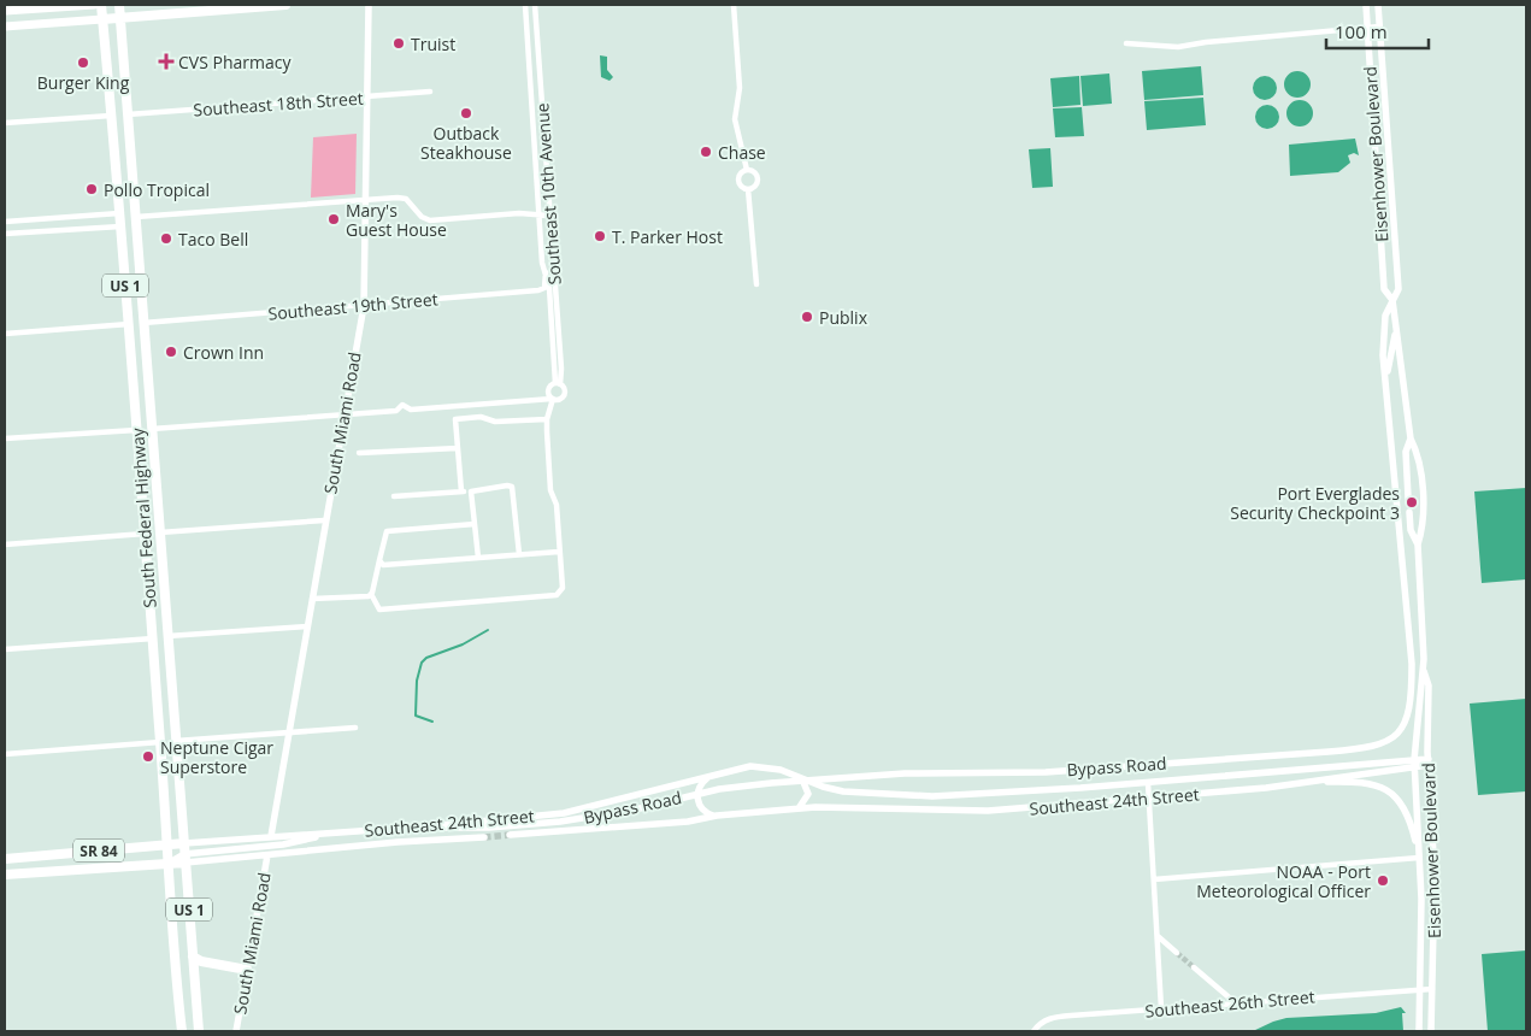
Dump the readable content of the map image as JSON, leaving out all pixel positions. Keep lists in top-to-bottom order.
{
  "streets": {
    "main road": ["US 1", "South Federal Highway", "SR 84"],
    "street": [
      "Southeast 18th Street",
      "Eisenhower Boulevard",
      "Southeast 10th Avenue",
      "Southeast 19th Street",
      "South Miami Road",
      "Bypass Road",
      "Southeast 24th Street",
      "Southeast 26th Street"
    ]
  },
  "crossings": [
    ["Southeast 18th Street", "South Miami Road"],
    ["Southeast 18th Street", "South Federal Highway"],
    ["Eisenhower Boulevard", "Bypass Road"],
    ["Eisenhower Boulevard", "Southeast 24th Street"],
    ["Eisenhower Boulevard", "Southeast 26th Street"],
    ["Southeast 10th Avenue", "Southeast 19th Street"],
    ["Southeast 19th Street", "South Miami Road"],
    ["Southeast 19th Street", "South Federal Highway"],
    ["South Miami Road", "Southeast 24th Street"],
    ["South Federal Highway", "Southeast 24th Street"],
    ["South Federal Highway", "SR 84"],
    ["Bypass Road", "Southeast 24th Street"],
    ["Southeast 24th Street", "SR 84"]
  ],
  "places": {
    "other": [
      "Truist",
      "Burger King",
      "Outback Steakhouse",
      "Chase",
      "Pollo Tropical",
      "Mary's Guest House",
      "T. Parker Host",
      "Taco Bell",
      "Publix",
      "Crown Inn",
      "Port Everglades Security Checkpoint 3",
      "Neptune Cigar Superstore",
      "NOAA - Port Meteorological Officer"
    ],
    "health": ["CVS Pharmacy"]
  },
  "scale_bar": "100 m"
}
